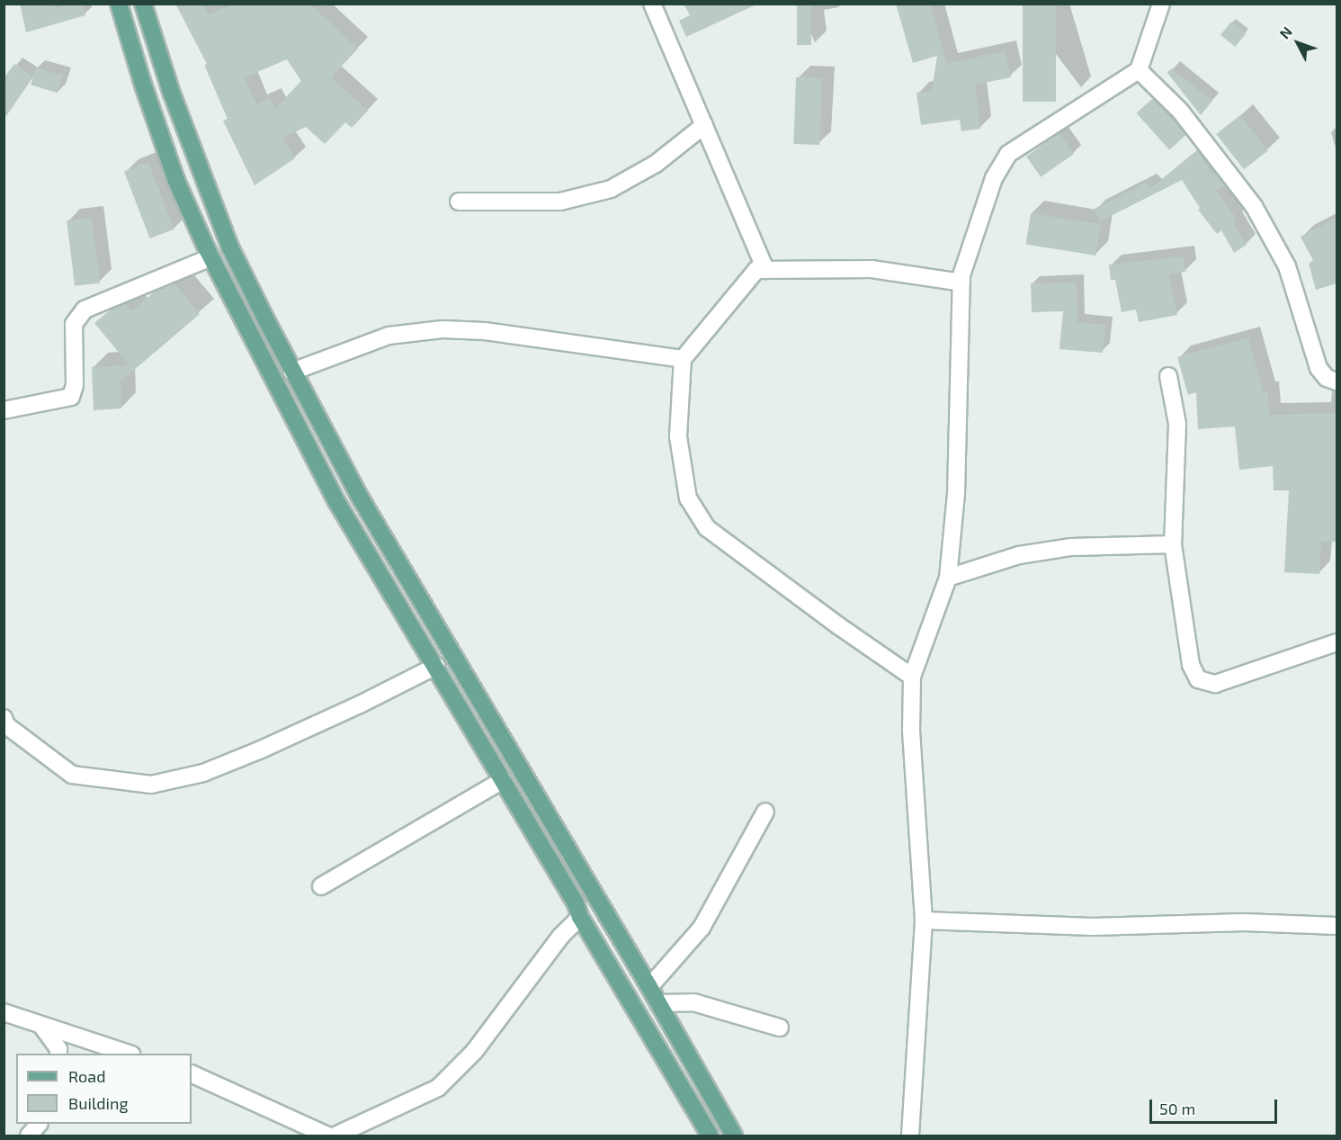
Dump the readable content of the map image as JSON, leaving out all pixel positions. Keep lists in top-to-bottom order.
{
  "legend": ["Road", "Building"],
  "scale_bar": "50 m",
  "north": "top left"
}
